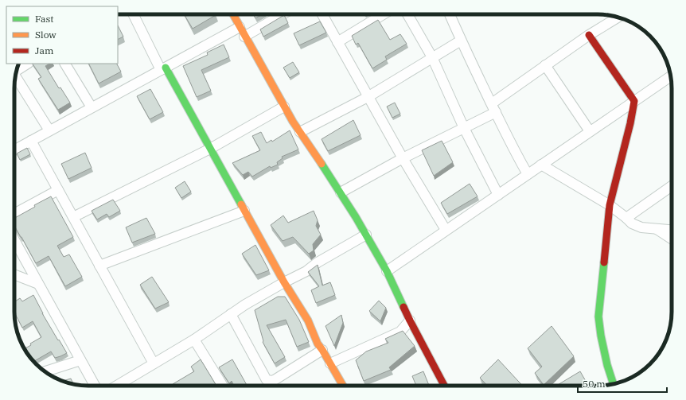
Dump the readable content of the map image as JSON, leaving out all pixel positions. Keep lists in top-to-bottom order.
{
  "legend": ["Fast", "Slow", "Jam"],
  "scale_bar": "50 m"
}
